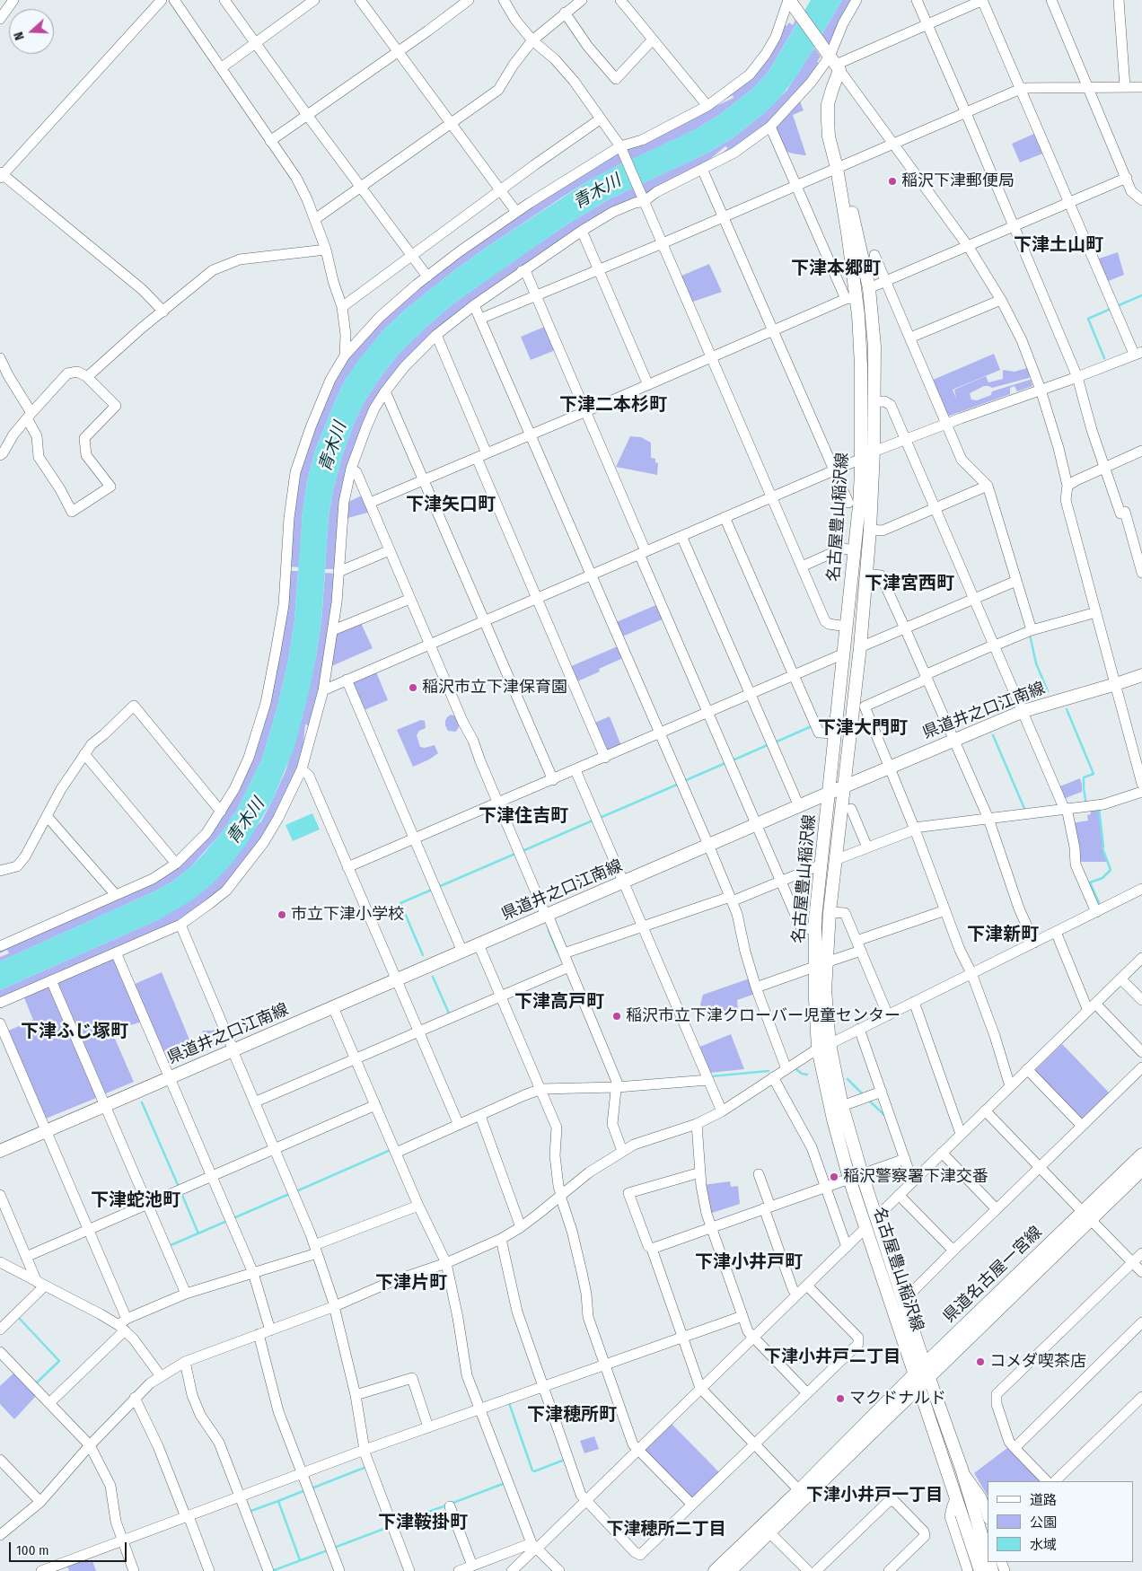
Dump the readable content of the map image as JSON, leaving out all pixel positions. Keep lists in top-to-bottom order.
{
  "streets": {
    "main road": ["名古屋豊山稲沢線", "県道井之口江南線", "県道名古屋一宮線"]
  },
  "crossings": [
    ["名古屋豊山稲沢線", "県道井之口江南線"],
    ["名古屋豊山稲沢線", "県道名古屋一宮線"]
  ],
  "districts": [
    "下津土山町",
    "下津本郷町",
    "下津二本杉町",
    "下津矢口町",
    "下津宮西町",
    "下津大門町",
    "下津住吉町",
    "下津新町",
    "下津高戸町",
    "下津ふじ塚町",
    "下津蛇池町",
    "下津小井戸町",
    "下津片町",
    "下津小井戸二丁目",
    "下津穂所町",
    "下津小井戸一丁目",
    "下津鞍掛町",
    "下津穂所二丁目"
  ],
  "water": ["青木川"],
  "places": [
    "稲沢下津郵便局",
    "稲沢市立下津保育園",
    "市立下津小学校",
    "稲沢市立下津クローバー児童センター",
    "稲沢警察署下津交番",
    "コメダ喫茶店",
    "マクドナルド"
  ],
  "legend": ["道路", "公園", "水域"],
  "scale_bar": "100 m",
  "north": "left"
}
